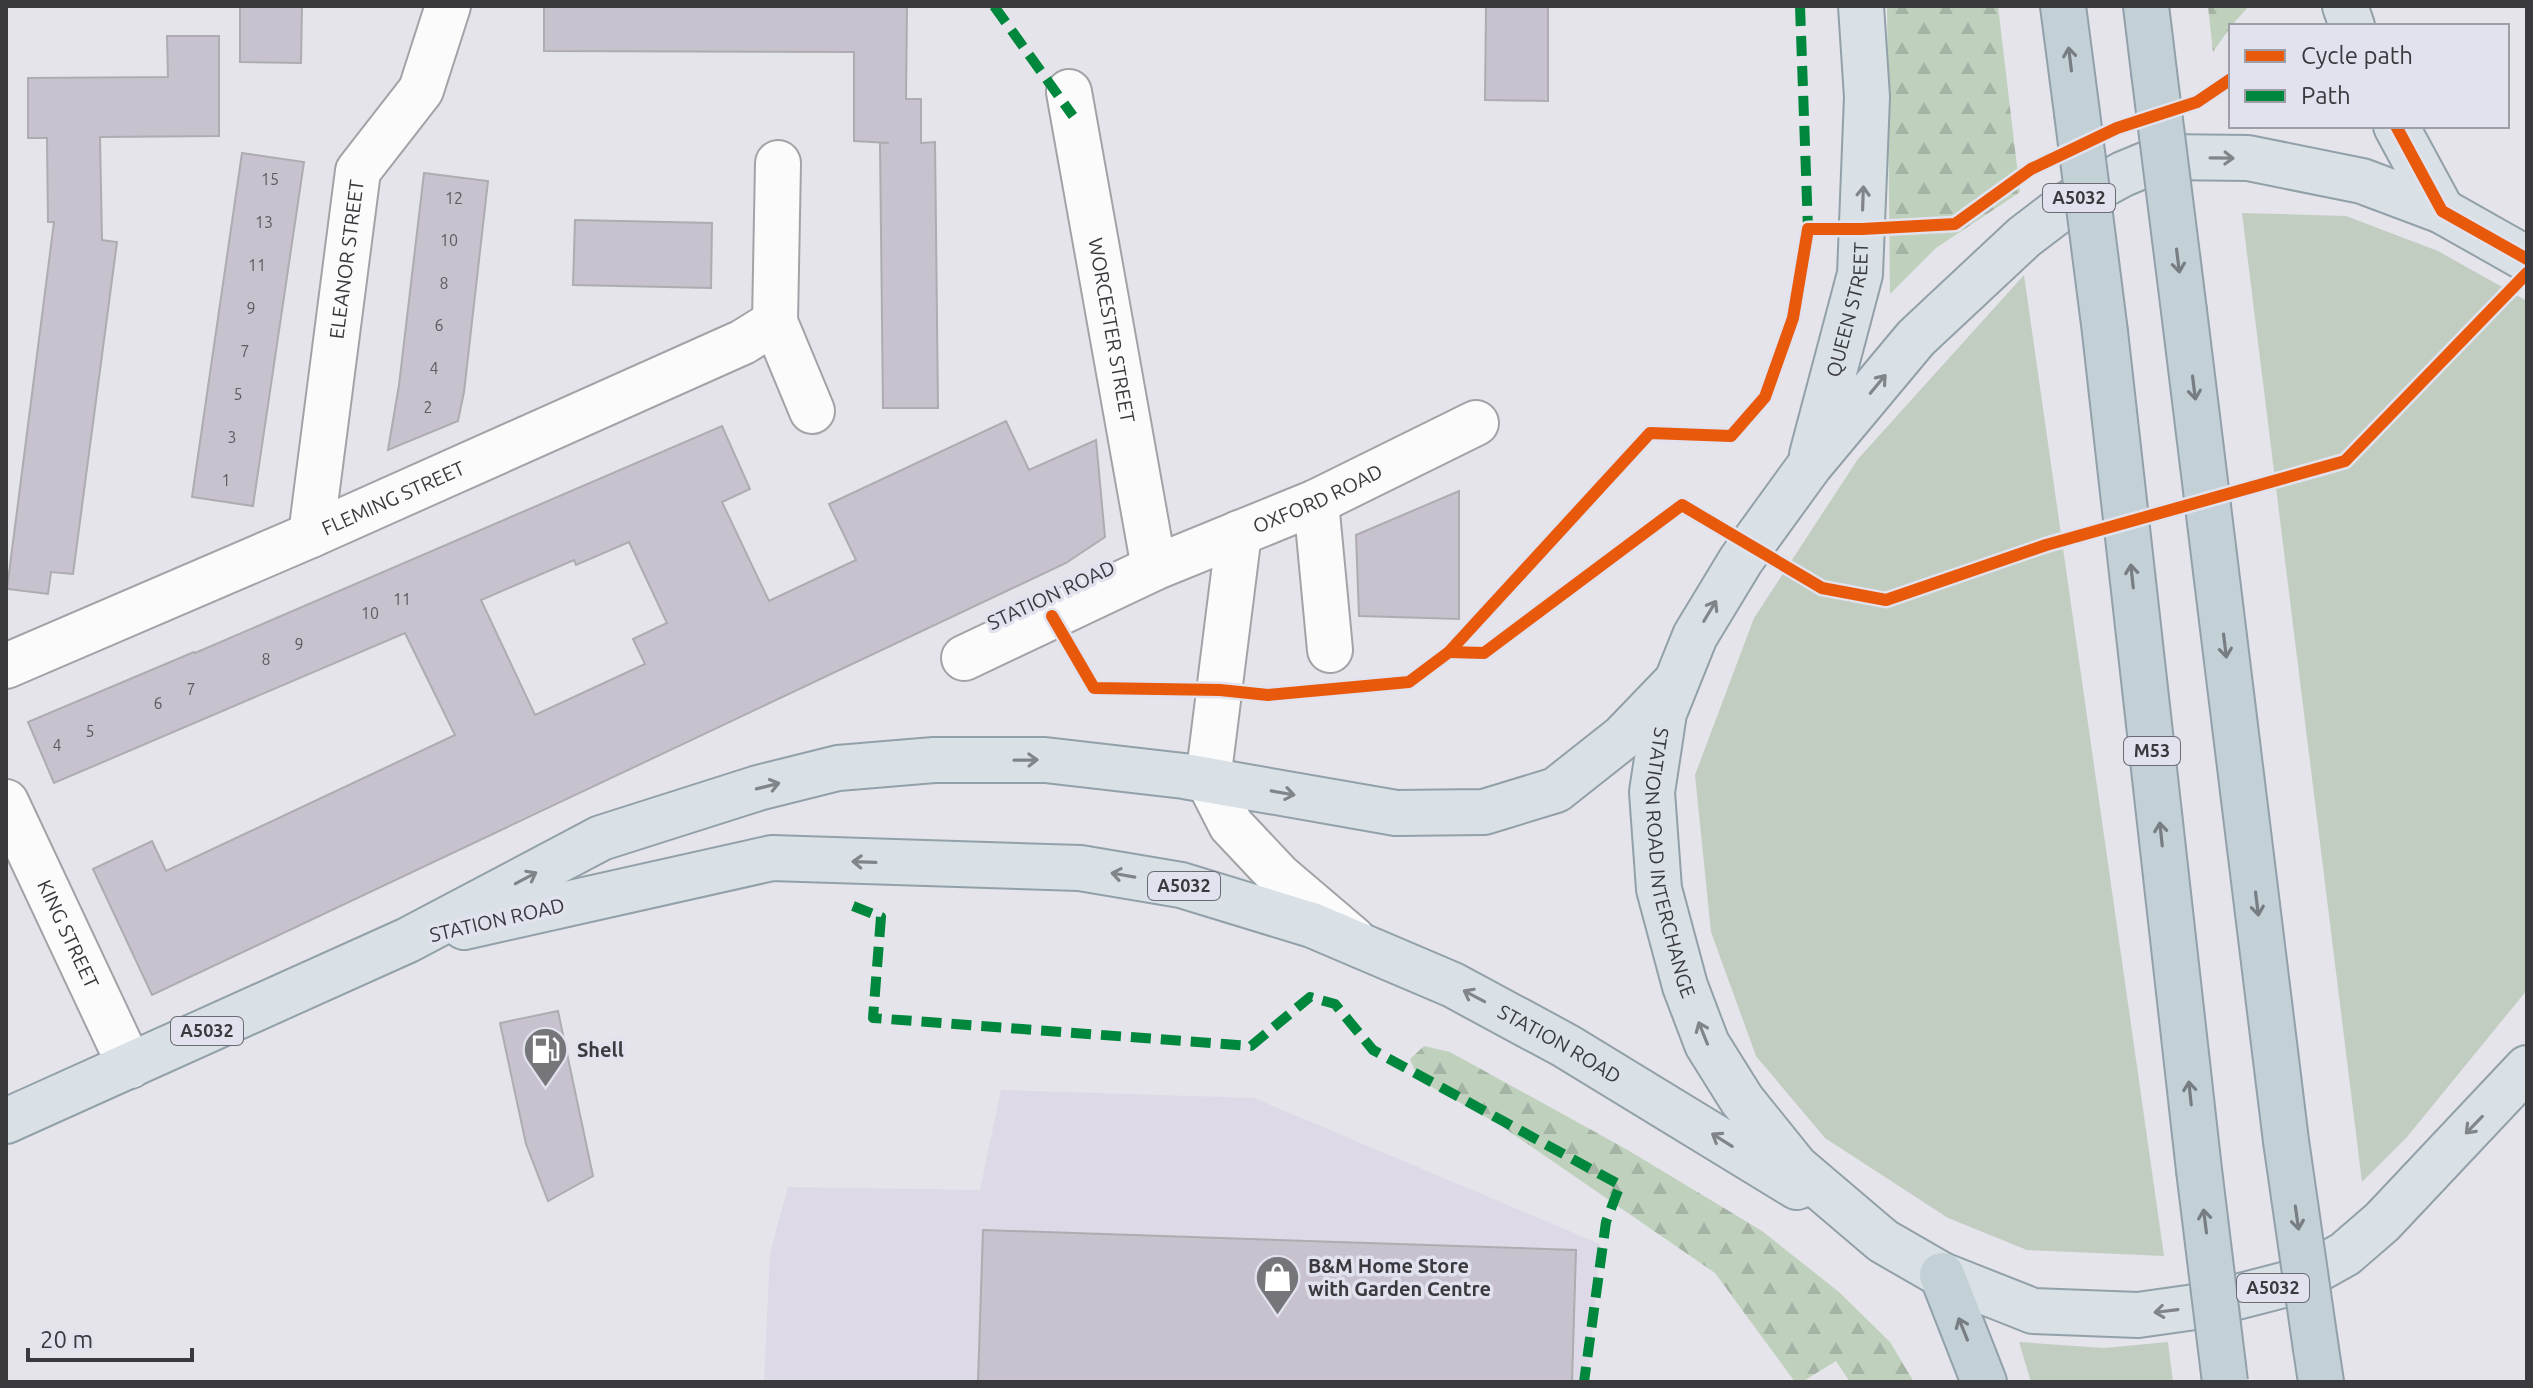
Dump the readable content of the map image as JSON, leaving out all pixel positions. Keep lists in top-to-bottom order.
{
  "streets": {
    "highway": ["M53"],
    "main road": [
      "A5032",
      "QUEEN STREET",
      "STATION ROAD",
      "STATION ROAD INTERCHANGE"
    ],
    "street": [
      "ELEANOR STREET",
      "WORCESTER STREET",
      "FLEMING STREET",
      "OXFORD ROAD",
      "KING STREET"
    ]
  },
  "crossings": [
    ["ELEANOR STREET", "FLEMING STREET"],
    ["QUEEN STREET", "STATION ROAD INTERCHANGE"],
    ["WORCESTER STREET", "OXFORD ROAD"],
    ["WORCESTER STREET", "STATION ROAD"],
    ["OXFORD ROAD", "STATION ROAD"],
    ["STATION ROAD", "STATION ROAD INTERCHANGE"],
    ["STATION ROAD", "KING STREET"]
  ],
  "one_way": ["QUEEN STREET"],
  "places": {
    "fuel station": ["Shell"],
    "shop": ["B&M Home Store with Garden Centre"]
  },
  "house_numbers": [
    "15",
    "12",
    "13",
    "10",
    "11",
    "8",
    "9",
    "6",
    "7",
    "4",
    "5",
    "2",
    "3",
    "1",
    "11",
    "10",
    "9",
    "8",
    "7",
    "6",
    "5",
    "4"
  ],
  "legend": ["Cycle path", "Path"],
  "scale_bar": "20 m"
}
